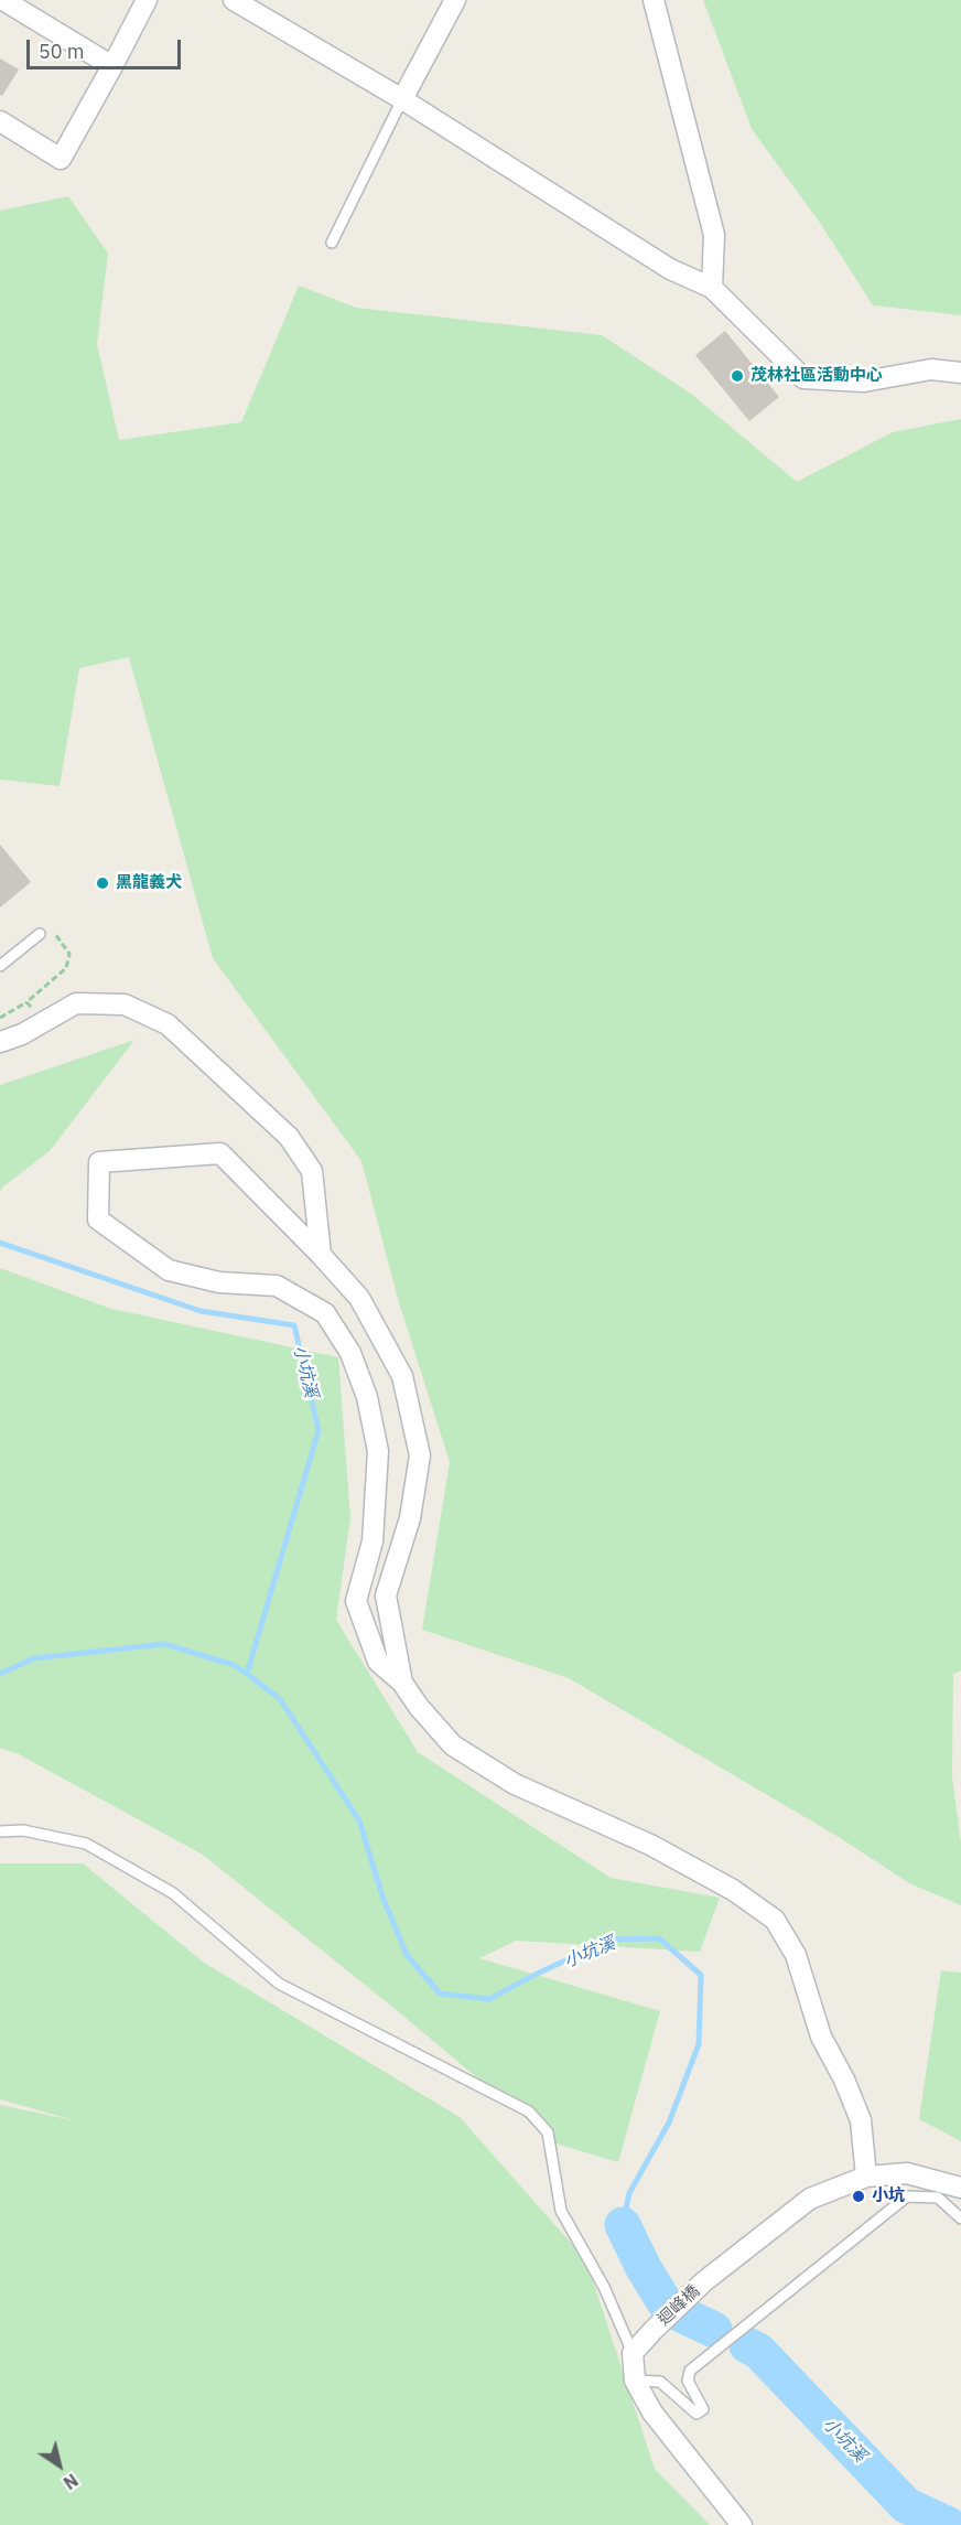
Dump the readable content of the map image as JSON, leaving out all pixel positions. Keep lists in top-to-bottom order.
{
  "streets": {
    "street": ["迴峰橋"]
  },
  "water": ["小坑溪"],
  "places": ["茂林社區活動中心", "黑龍義犬", "小坑"],
  "scale_bar": "50 m",
  "north": "bottom right"
}
